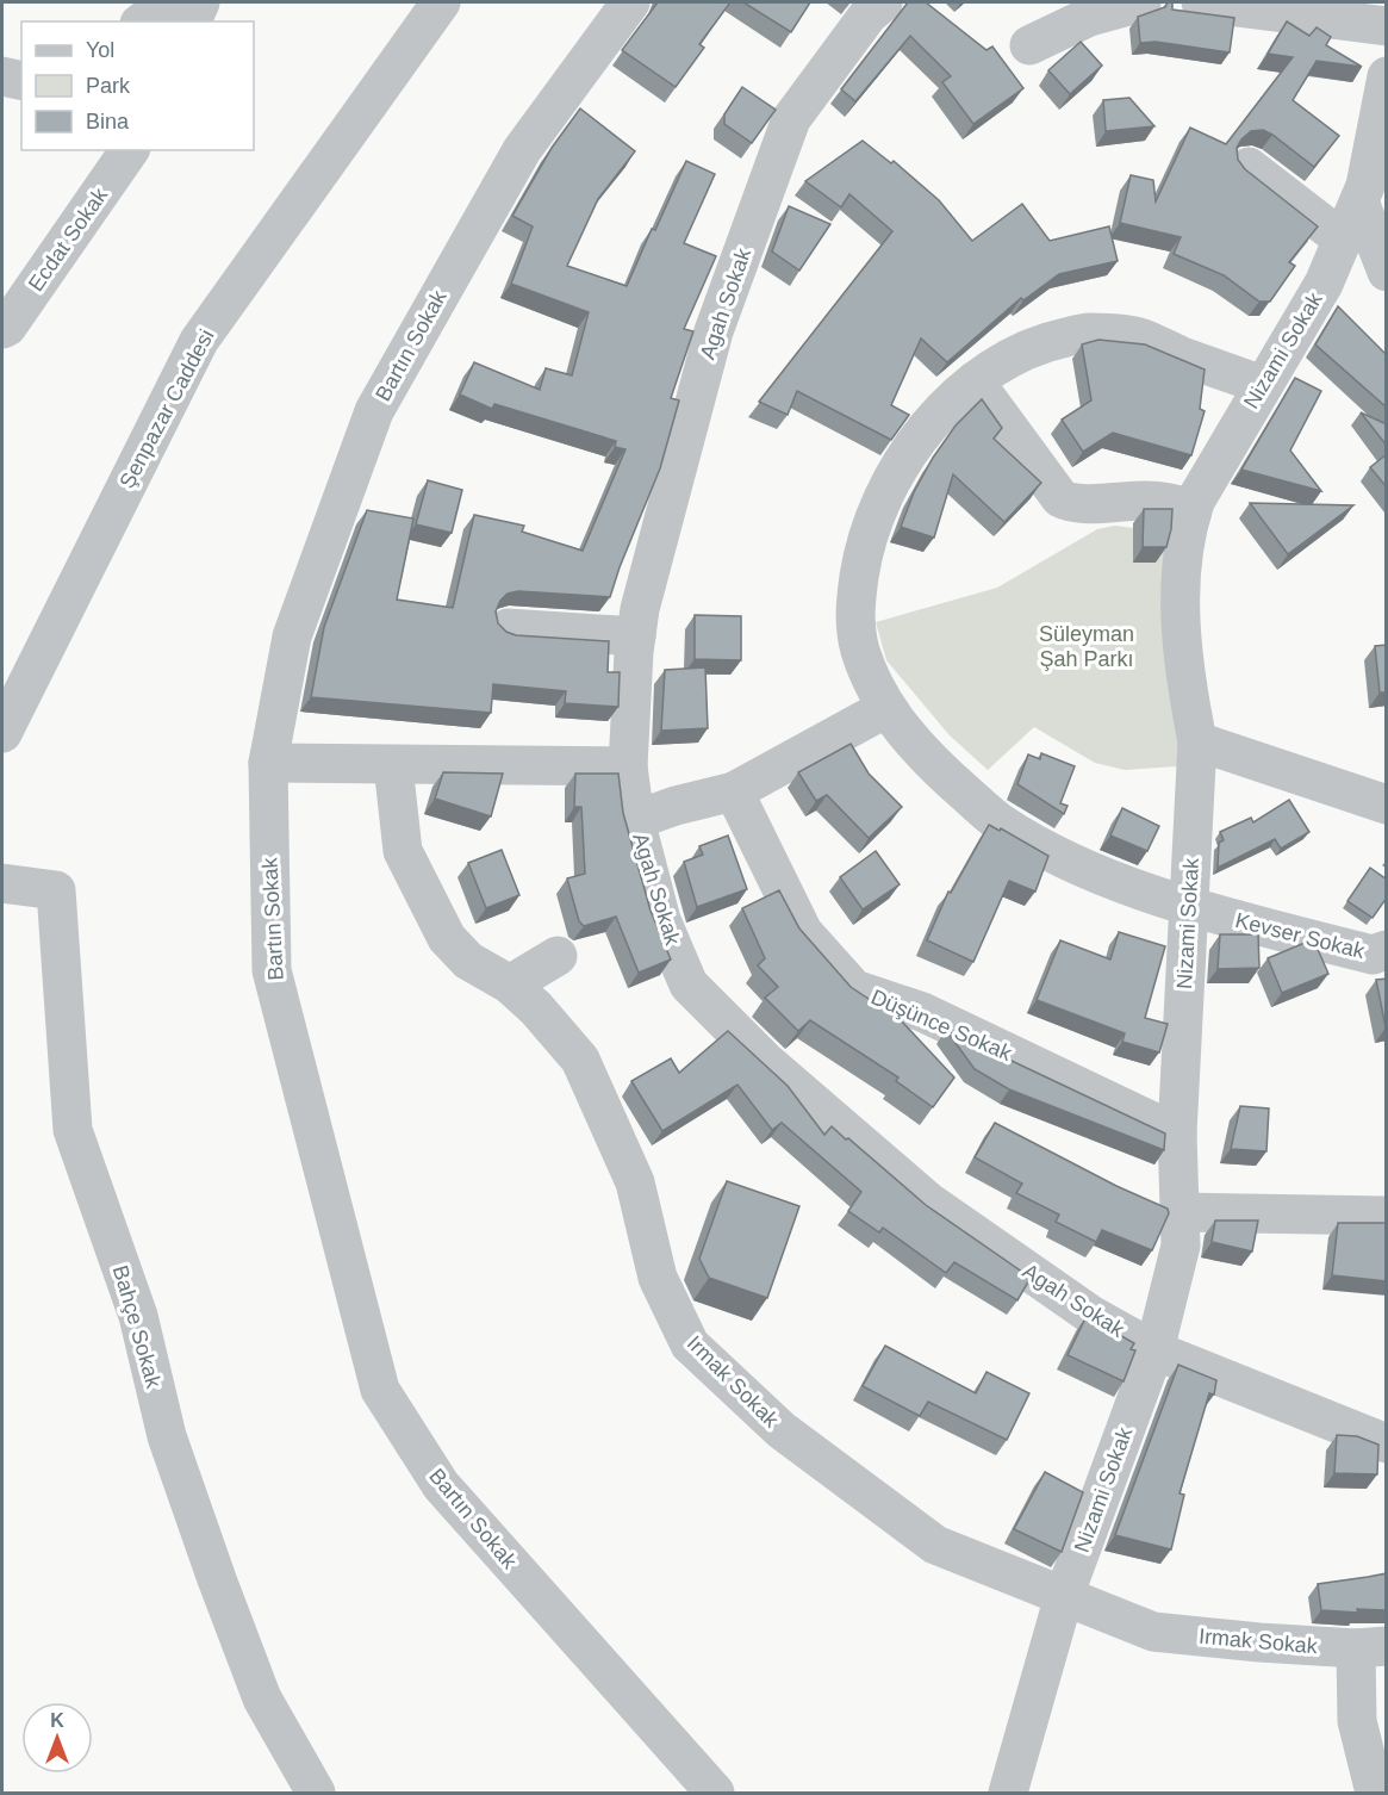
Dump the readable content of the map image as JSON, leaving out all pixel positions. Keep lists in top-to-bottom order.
{
  "streets": {
    "street": [
      "Ecdat Sokak",
      "Agah Sokak",
      "Bartın Sokak",
      "Nizami Sokak",
      "Şenpazar Caddesi",
      "Kevser Sokak",
      "Düşünce Sokak",
      "Bahçe Sokak",
      "Irmak Sokak"
    ]
  },
  "crossings": [
    ["Agah Sokak", "Nizami Sokak"],
    ["Nizami Sokak", "Kevser Sokak"],
    ["Nizami Sokak", "Düşünce Sokak"],
    ["Nizami Sokak", "Irmak Sokak"]
  ],
  "parks": ["Süleyman Şah Parkı"],
  "legend": ["Yol", "Park", "Bina"],
  "north": "top"
}
